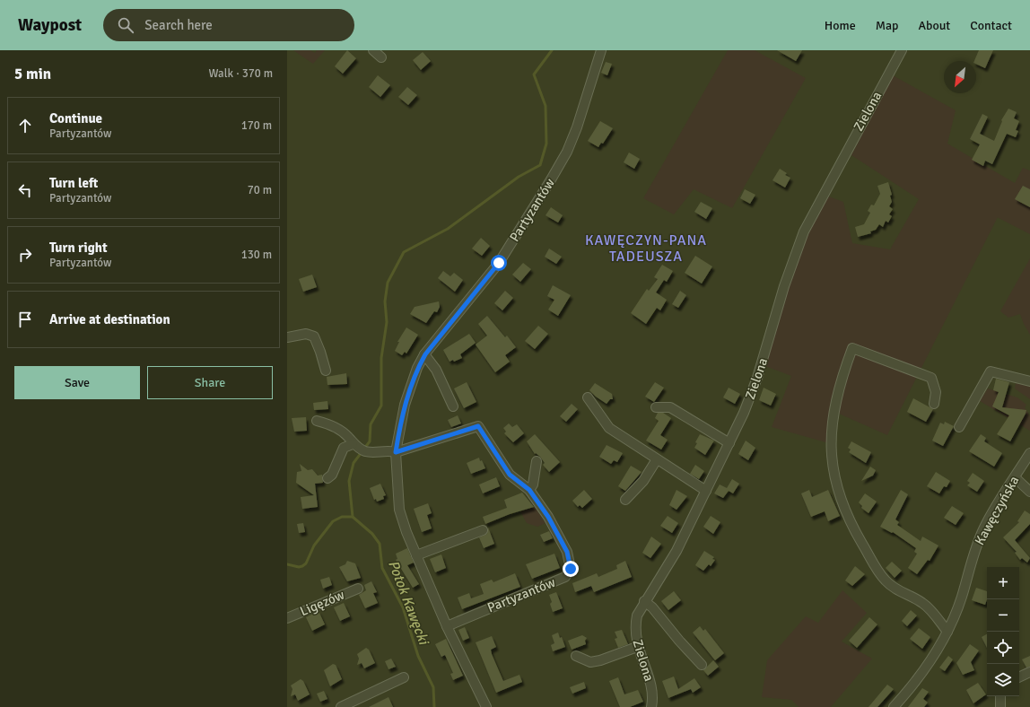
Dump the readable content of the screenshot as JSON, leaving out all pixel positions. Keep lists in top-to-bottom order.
{
  "streets": {
    "street": [
      "Zielona",
      "Partyzantów",
      "Kawęczyńska",
      "Ligęzów"
    ]
  },
  "districts": ["KAWĘCZYN-PANA TADEUSZA"],
  "water": ["Potok Kawęcki"],
  "north": "bottom left",
  "page": {
    "header": "Waypost",
    "search": "Search here",
    "nav": [
      "Home",
      "Map",
      "About",
      "Contact"
    ],
    "heading": ["5 min", "Walk · 370 m"],
    "list": [
      ["Continue", "Partyzantów", "170 m"],
      ["Turn left", "Partyzantów", "70 m"],
      ["Turn right", "Partyzantów", "130 m"],
      "Arrive at destination"
    ],
    "buttons": ["Save", "Share"],
    "map_buttons": ["+", "−"]
  }
}
